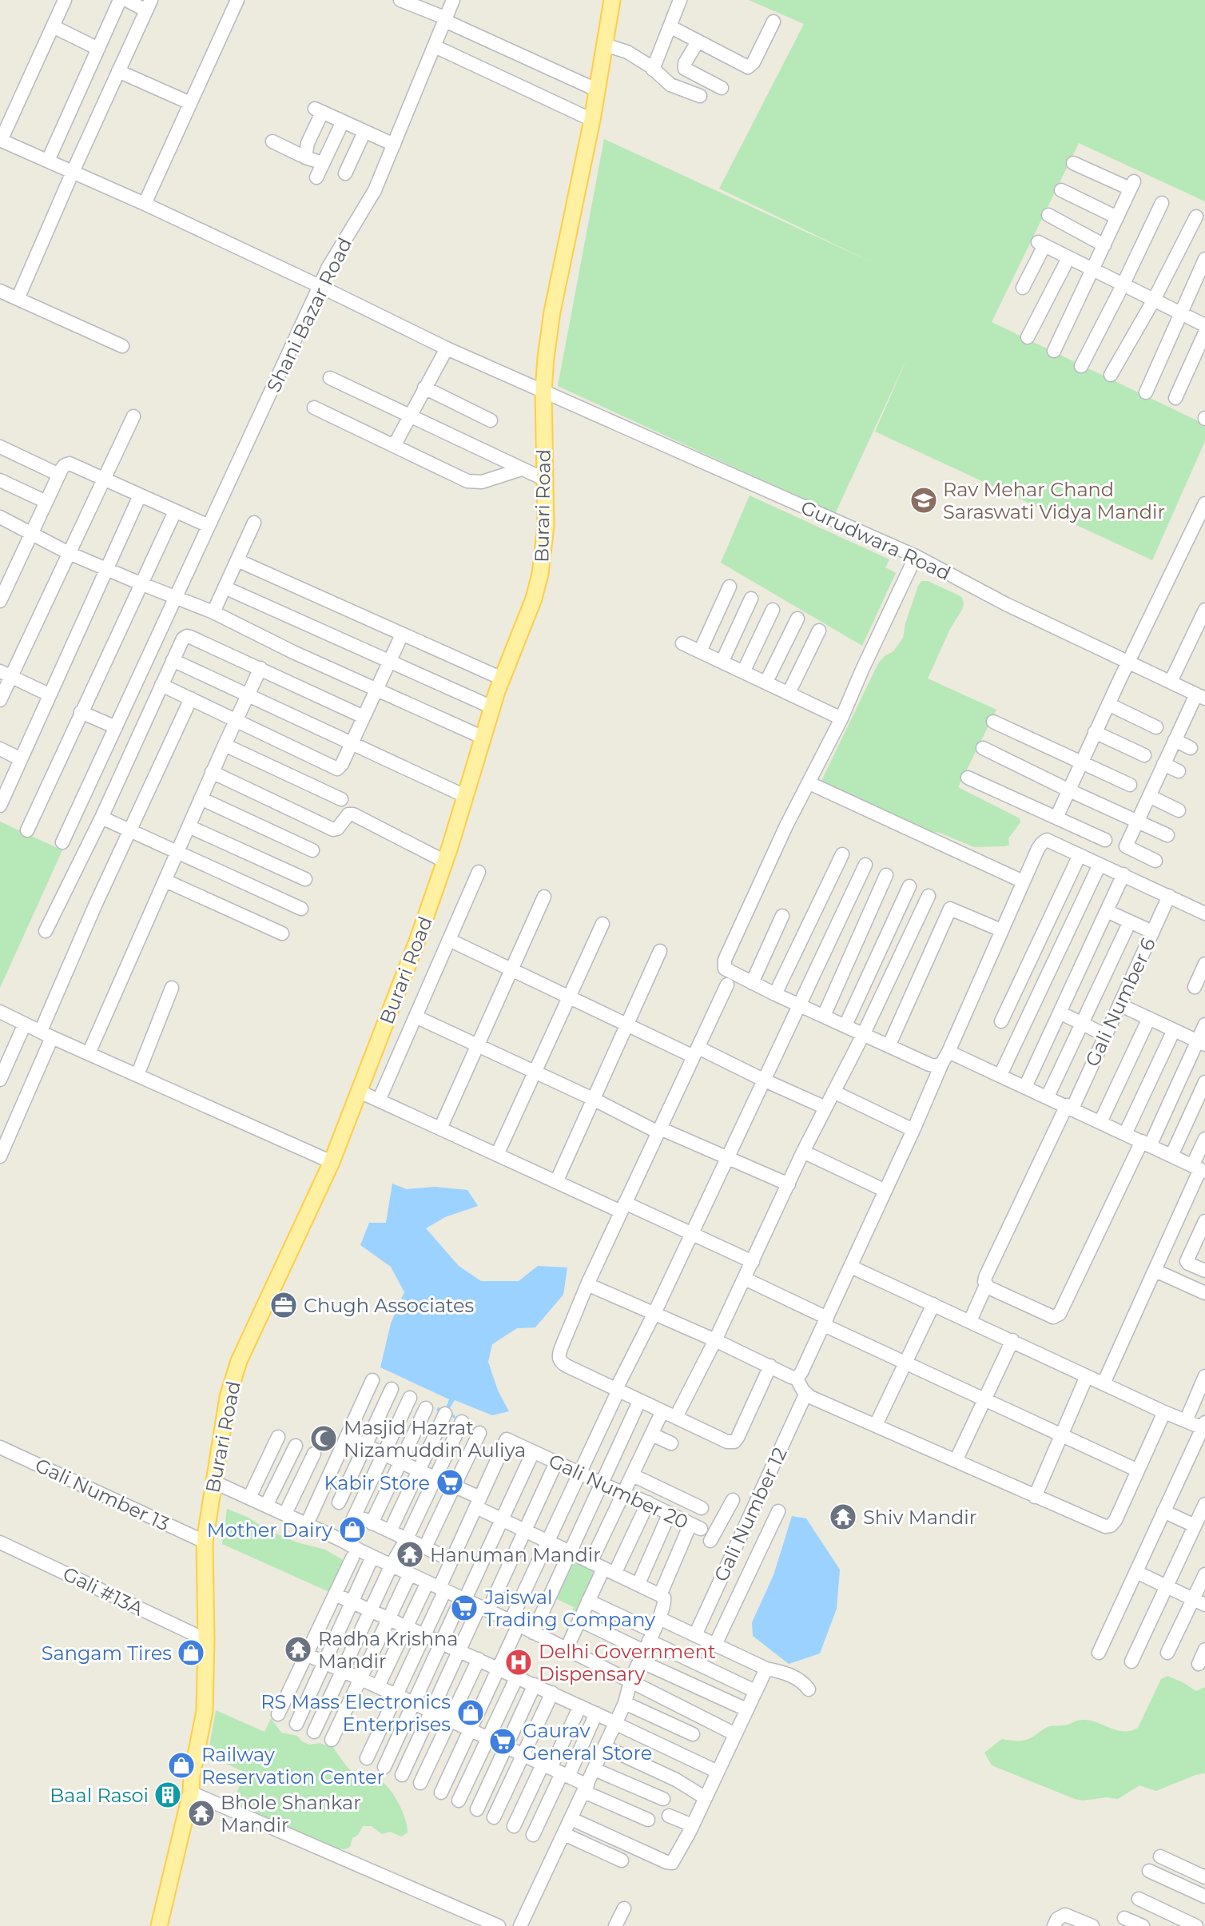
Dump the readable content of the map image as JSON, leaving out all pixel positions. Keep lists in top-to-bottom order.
{
  "streets": {
    "main road": ["Burari Road"],
    "street": [
      "Shani Bazar Road",
      "Gurudwara Road",
      "Gali Number 6",
      "Gali Number 20",
      "Gali Number 13",
      "Gali Number 12",
      "Gali #13A"
    ]
  },
  "crossings": [
    ["Shani Bazar Road", "Gurudwara Road"],
    ["Burari Road", "Gurudwara Road"],
    ["Burari Road", "Gali Number 13"],
    ["Burari Road", "Gali #13A"]
  ],
  "places": {
    "school or university": ["Rav Mehar Chand Saraswati Vidya Mandir"],
    "office": ["Chugh Associates"],
    "mosque": ["Masjid Hazrat Nizamuddin Auliya"],
    "supermarket": ["Kabir Store", "Jaiswal Trading Company", "Gaurav General Store"],
    "temple": [
      "Shiv Mandir",
      "Hanuman Mandir",
      "Radha Krishna Mandir",
      "Bhole Shankar Mandir"
    ],
    "shop": [
      "Mother Dairy",
      "Sangam Tires",
      "RS Mass Electronics Enterprises",
      "Railway Reservation Center"
    ],
    "hospital": ["Delhi Government Dispensary"],
    "building": ["Baal Rasoi"]
  }
}
